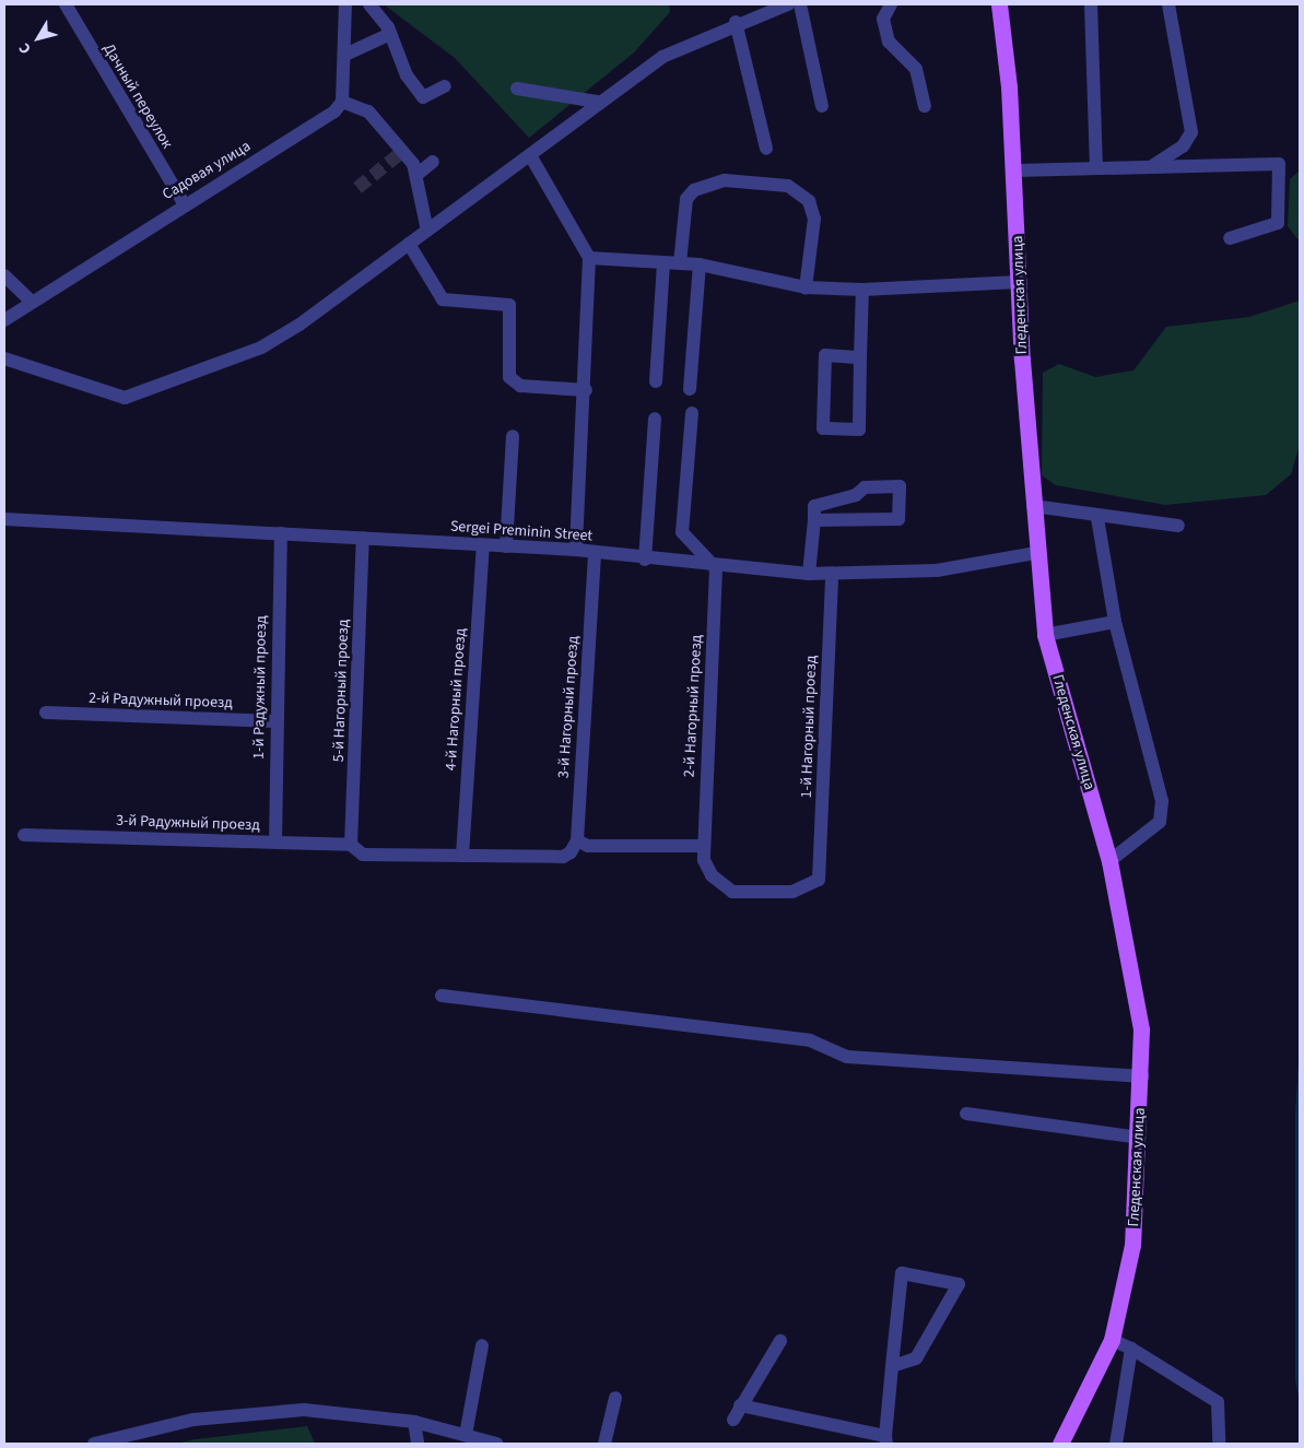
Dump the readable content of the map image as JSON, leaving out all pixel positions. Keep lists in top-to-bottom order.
{
  "streets": {
    "main road": ["Гледенская улица"],
    "street": [
      "Дачный переулок",
      "Садовая улица",
      "Sergei Preminin Street",
      "1-й Радужный проезд",
      "5-й Нагорный проезд",
      "4-й Нагорный проезд",
      "2-й Радужный проезд",
      "2-й Нагорный проезд",
      "3-й Нагорный проезд",
      "1-й Нагорный проезд",
      "3-й Радужный проезд"
    ]
  },
  "crossings": [
    ["Дачный переулок", "Садовая улица"],
    ["Гледенская улица", "Sergei Preminin Street"],
    ["Sergei Preminin Street", "1-й Радужный проезд"],
    ["Sergei Preminin Street", "5-й Нагорный проезд"],
    ["Sergei Preminin Street", "4-й Нагорный проезд"],
    ["Sergei Preminin Street", "2-й Нагорный проезд"],
    ["Sergei Preminin Street", "3-й Нагорный проезд"],
    ["Sergei Preminin Street", "1-й Нагорный проезд"],
    ["1-й Радужный проезд", "2-й Радужный проезд"],
    ["1-й Радужный проезд", "3-й Радужный проезд"],
    ["5-й Нагорный проезд", "3-й Радужный проезд"],
    ["2-й Нагорный проезд", "1-й Нагорный проезд"]
  ],
  "north": "bottom left"
}
